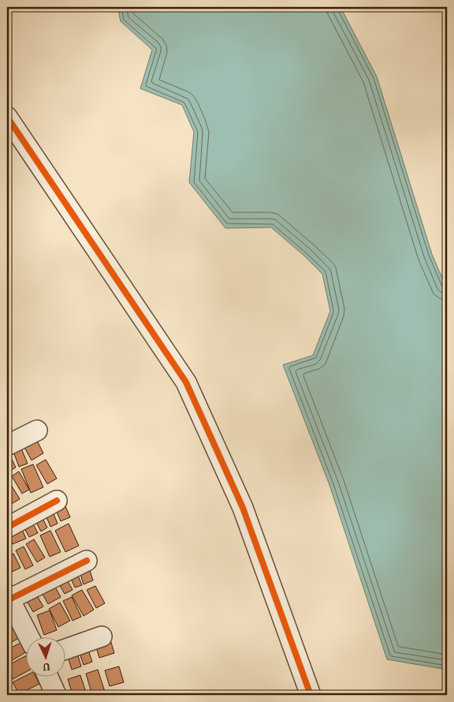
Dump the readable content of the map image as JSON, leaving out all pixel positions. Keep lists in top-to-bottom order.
{
  "north": "bottom"
}
